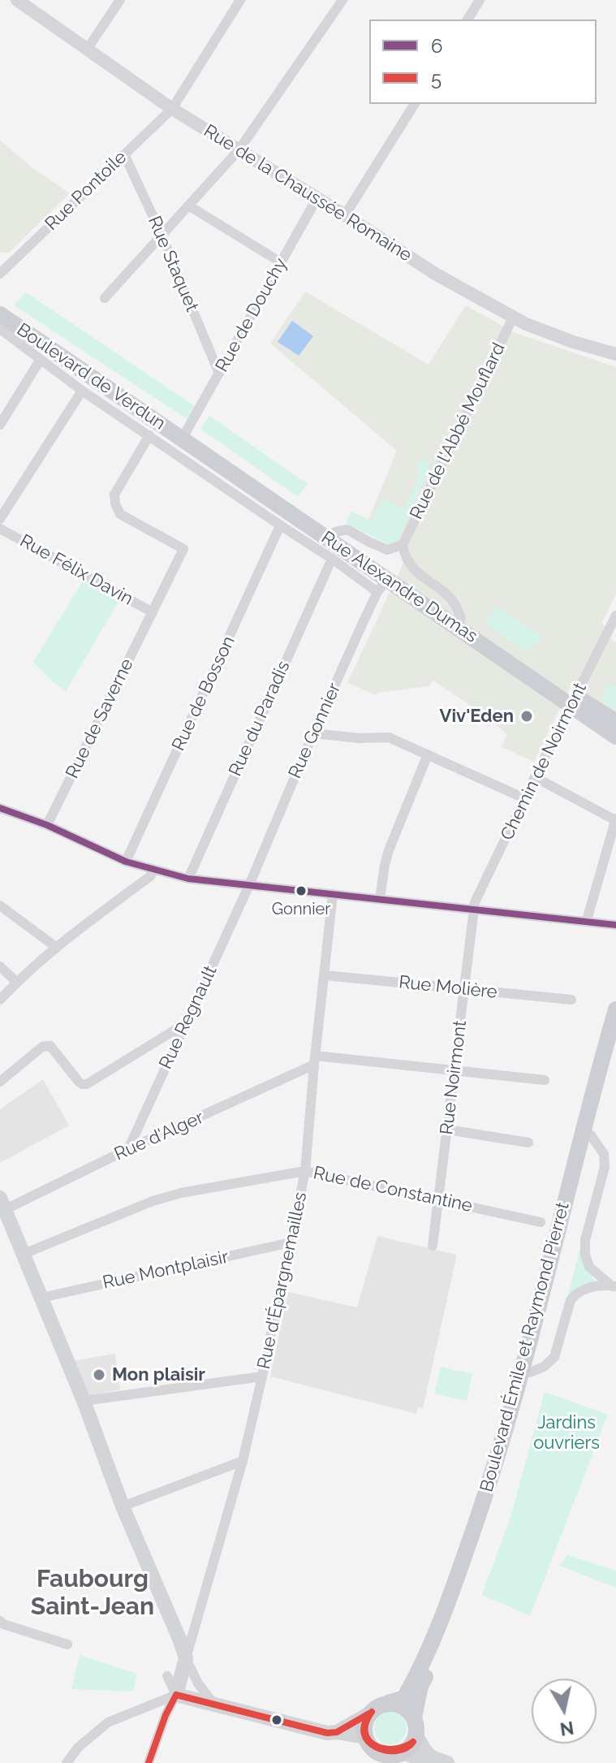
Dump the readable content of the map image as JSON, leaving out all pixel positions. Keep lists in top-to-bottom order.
{
  "streets": {
    "main road": ["Boulevard de Verdun", "Rue Alexandre Dumas", "Boulevard Émile et Raymond Pierret"],
    "street": [
      "Rue Pontoile",
      "Rue de la Chaussée Romaine",
      "Rue Staquet",
      "Rue de Douchy",
      "Rue de l'Abbé Mouflard",
      "Rue Félix Davin",
      "Rue de Bosson",
      "Rue de Saverne",
      "Rue du Paradis",
      "Rue Gonnier",
      "Chemin de Noirmont",
      "Rue Molière",
      "Rue Regnault",
      "Rue Noirmont",
      "Rue d'Alger",
      "Rue de Constantine",
      "Rue Montplaisir",
      "Rue d'Épargnemailles"
    ]
  },
  "crossings": [
    ["Rue Pontoile", "Rue de la Chaussée Romaine"],
    ["Rue Pontoile", "Rue Staquet"],
    ["Rue de la Chaussée Romaine", "Rue de Douchy"],
    ["Rue de la Chaussée Romaine", "Rue de l'Abbé Mouflard"],
    ["Rue Staquet", "Rue de Douchy"],
    ["Rue de Douchy", "Boulevard de Verdun"],
    ["Rue de Douchy", "Rue Alexandre Dumas"],
    ["Boulevard de Verdun", "Rue Alexandre Dumas"],
    ["Rue Félix Davin", "Rue de Saverne"],
    ["Rue Alexandre Dumas", "Rue de Bosson"],
    ["Rue Alexandre Dumas", "Rue de Saverne"],
    ["Rue Alexandre Dumas", "Rue du Paradis"],
    ["Rue Alexandre Dumas", "Rue Gonnier"],
    ["Rue Alexandre Dumas", "Chemin de Noirmont"],
    ["Rue Gonnier", "Rue Regnault"],
    ["Chemin de Noirmont", "Rue Noirmont"],
    ["Rue Molière", "Rue Noirmont"],
    ["Rue Molière", "Rue d'Épargnemailles"],
    ["Rue Regnault", "Rue d'Alger"],
    ["Rue Noirmont", "Rue de Constantine"],
    ["Rue d'Alger", "Rue d'Épargnemailles"],
    ["Rue de Constantine", "Rue d'Épargnemailles"],
    ["Rue Montplaisir", "Rue d'Épargnemailles"]
  ],
  "districts": ["Faubourg Saint-Jean"],
  "parks": ["Jardins ouvriers"],
  "places": ["Viv'Eden", "Gonnier", "Mon plaisir"],
  "lines": ["transit line 6", "transit line 5"],
  "legend": ["6", "5"],
  "north": "bottom"
}
